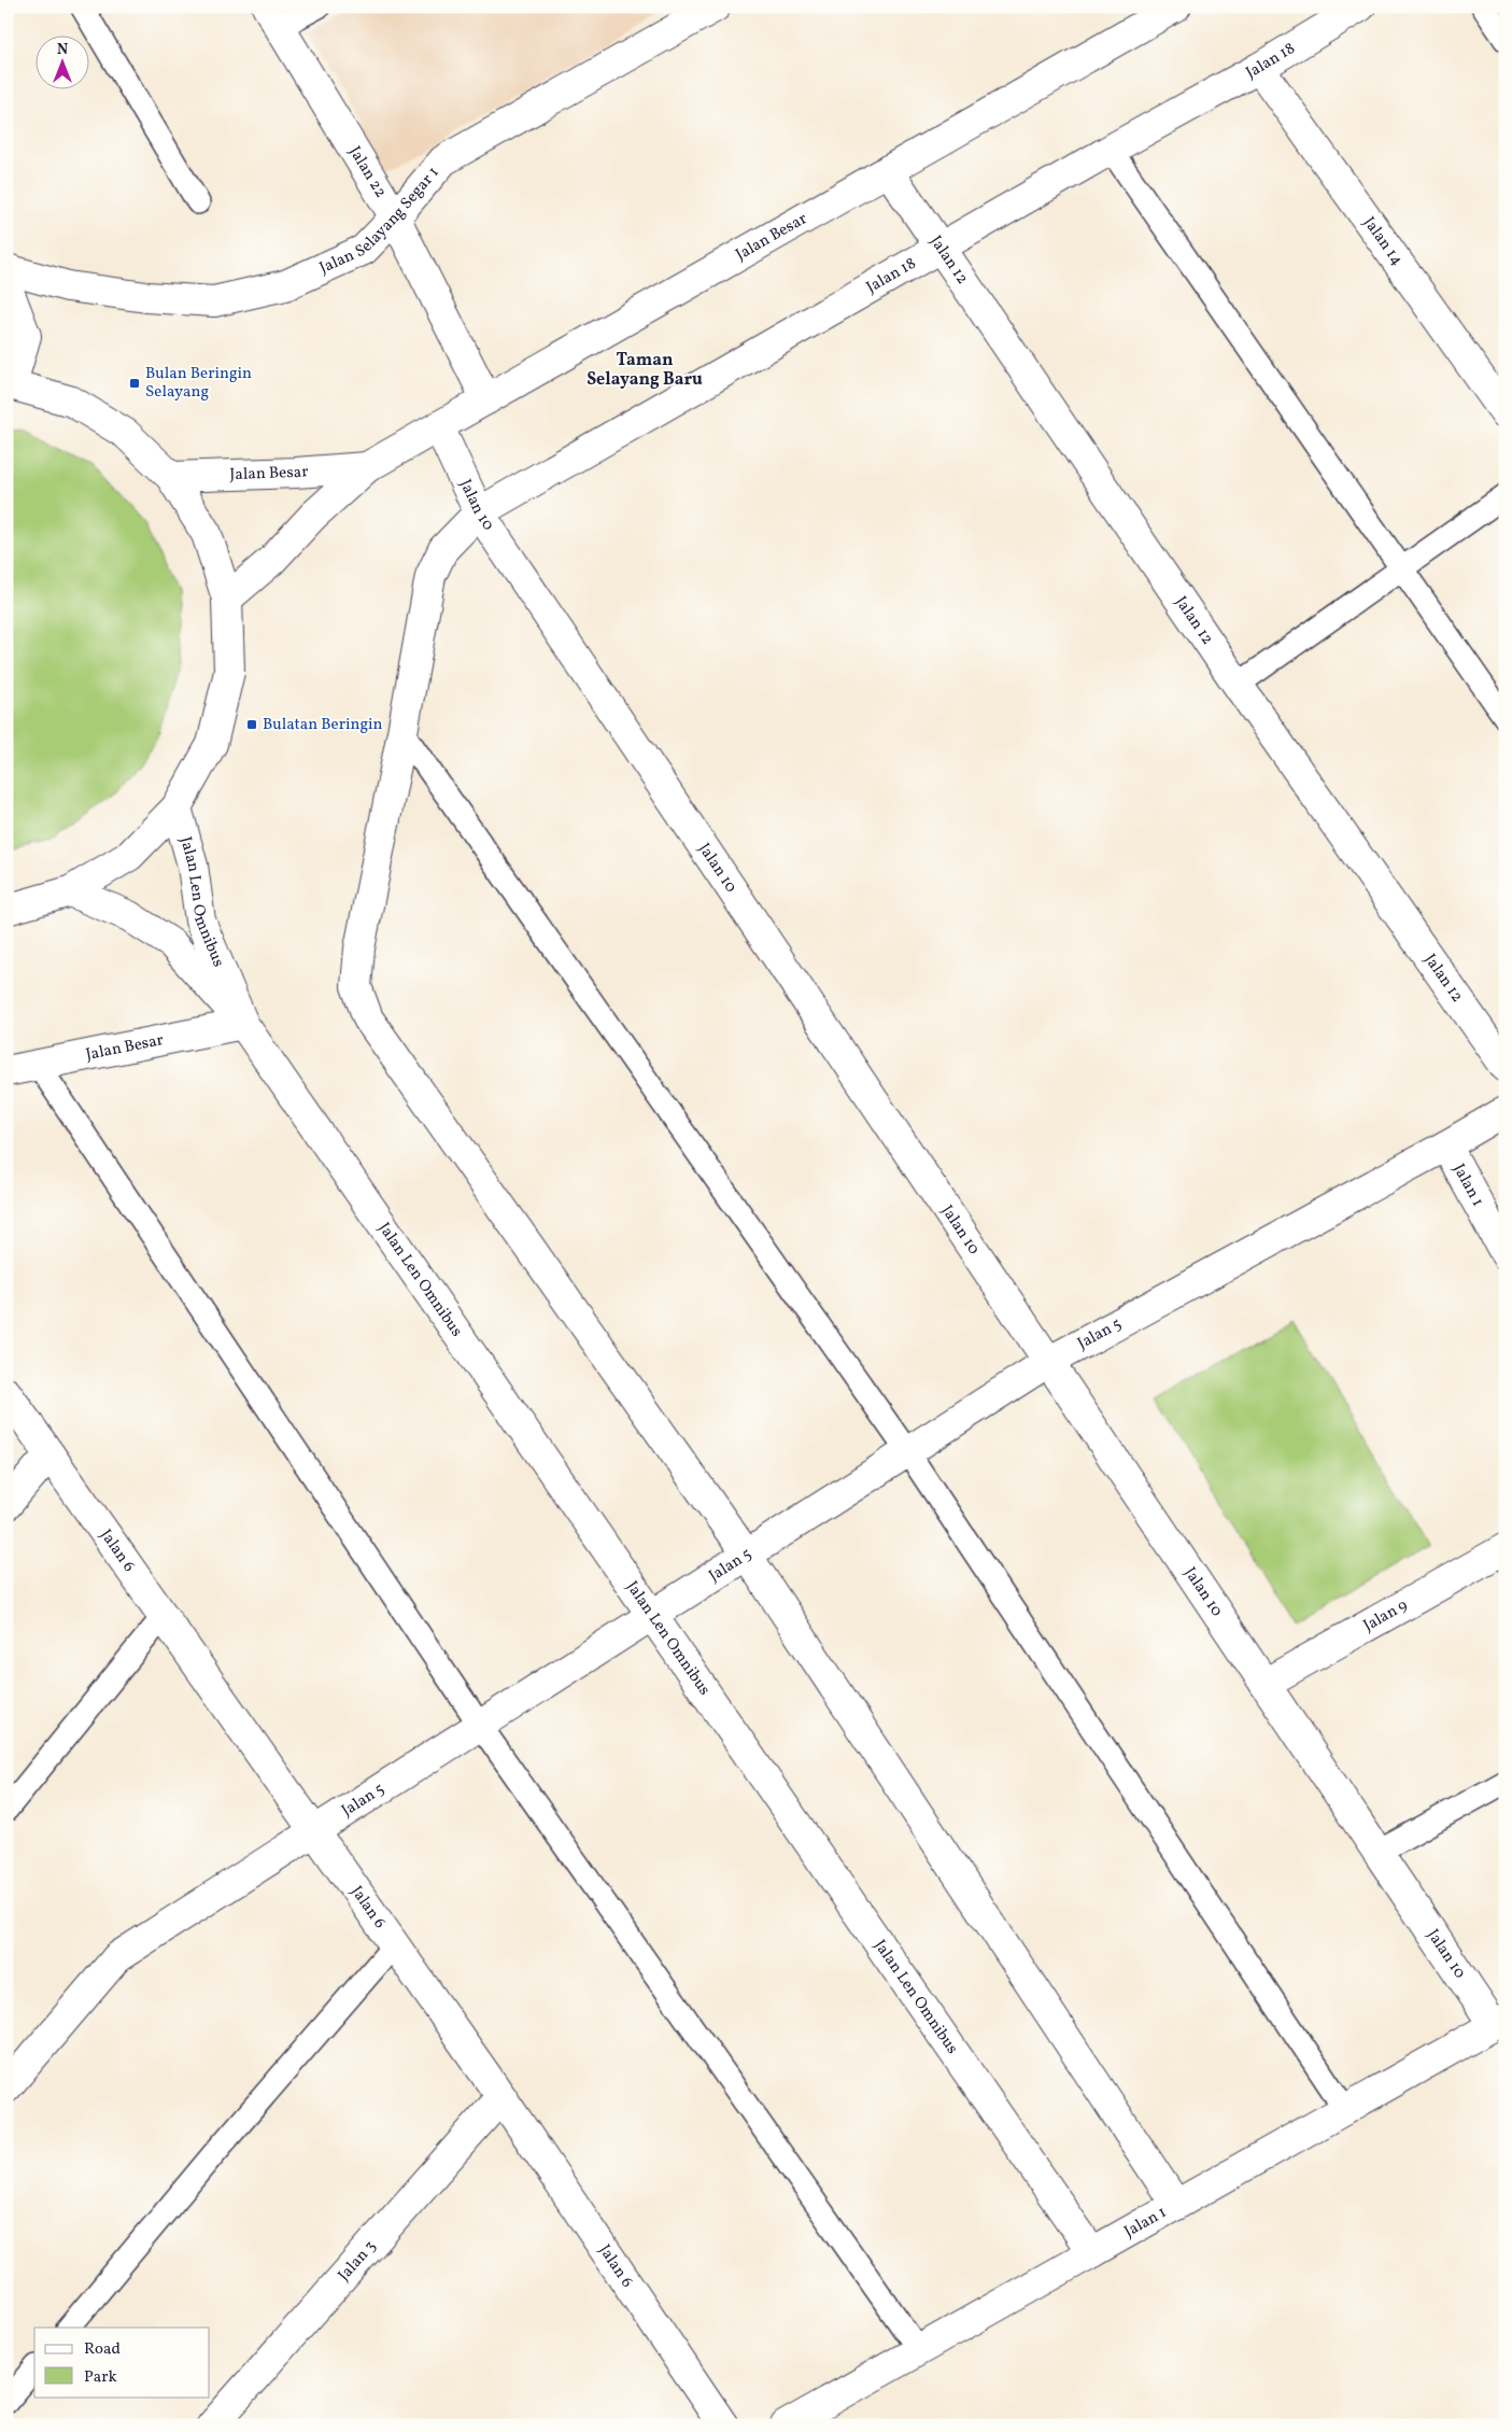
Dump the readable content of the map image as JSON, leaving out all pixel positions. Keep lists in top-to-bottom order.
{
  "streets": {
    "street": [
      "Jalan 18",
      "Jalan 22",
      "Jalan Selayang Segar 1",
      "Jalan Besar",
      "Jalan 14",
      "Jalan 12",
      "Jalan 10",
      "Jalan Len Omnibus",
      "Jalan 1",
      "Jalan 5",
      "Jalan 6",
      "Jalan 9",
      "Jalan 3"
    ]
  },
  "crossings": [
    ["Jalan 18", "Jalan 14"],
    ["Jalan 18", "Jalan 12"],
    ["Jalan 18", "Jalan 10"],
    ["Jalan 18", "Jalan 1"],
    ["Jalan 18", "Jalan 5"],
    ["Jalan 22", "Jalan Selayang Segar 1"],
    ["Jalan 22", "Jalan Besar"],
    ["Jalan Besar", "Jalan 12"],
    ["Jalan Besar", "Jalan 10"],
    ["Jalan Besar", "Jalan Len Omnibus"],
    ["Jalan 10", "Jalan 1"],
    ["Jalan 10", "Jalan 5"],
    ["Jalan 10", "Jalan 9"],
    ["Jalan Len Omnibus", "Jalan 1"],
    ["Jalan Len Omnibus", "Jalan 5"],
    ["Jalan 1", "Jalan 5"],
    ["Jalan 5", "Jalan 6"],
    ["Jalan 6", "Jalan 3"]
  ],
  "districts": ["Taman Selayang Baru"],
  "places": {
    "transit": ["Bulan Beringin Selayang", "Bulatan Beringin"]
  },
  "legend": ["Road", "Park"],
  "north": "top"
}
